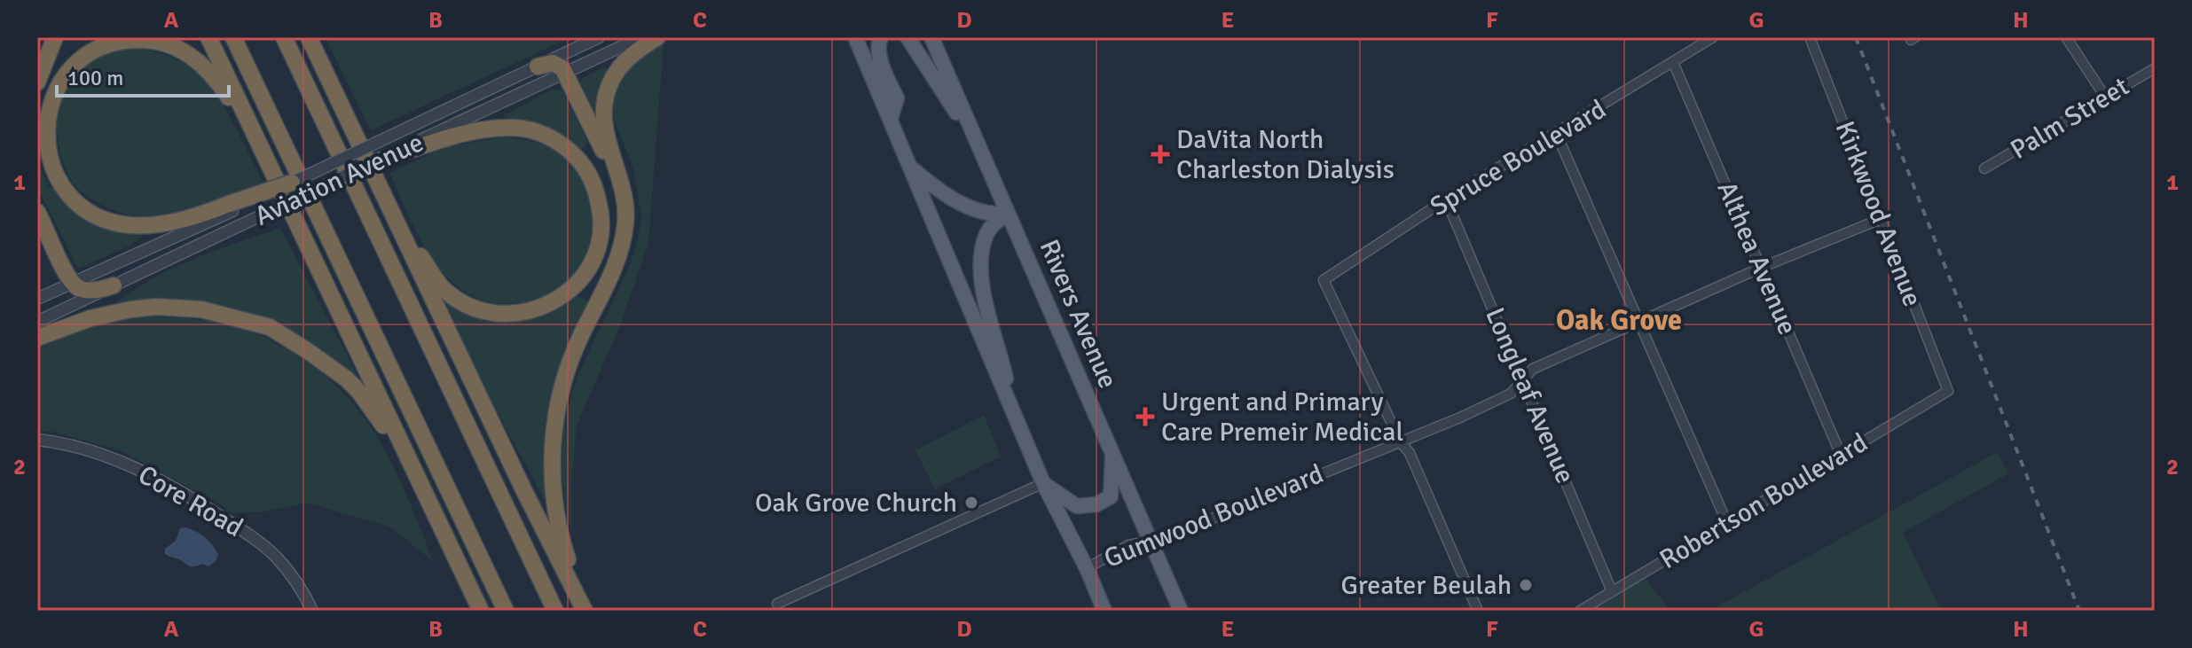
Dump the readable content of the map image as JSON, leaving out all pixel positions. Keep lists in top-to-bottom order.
{
  "streets": {
    "main road": ["Rivers Avenue"],
    "street": [
      "Palm Street",
      "Spruce Boulevard",
      "Aviation Avenue",
      "Kirkwood Avenue",
      "Althea Avenue",
      "Longleaf Avenue",
      "Core Road",
      "Robertson Boulevard",
      "Gumwood Boulevard"
    ]
  },
  "crossings": [
    ["Spruce Boulevard", "Althea Avenue"],
    ["Spruce Boulevard", "Longleaf Avenue"],
    ["Spruce Boulevard", "Gumwood Boulevard"],
    ["Kirkwood Avenue", "Robertson Boulevard"],
    ["Kirkwood Avenue", "Gumwood Boulevard"],
    ["Althea Avenue", "Robertson Boulevard"],
    ["Althea Avenue", "Gumwood Boulevard"],
    ["Rivers Avenue", "Gumwood Boulevard"],
    ["Longleaf Avenue", "Robertson Boulevard"],
    ["Longleaf Avenue", "Gumwood Boulevard"]
  ],
  "districts": ["Oak Grove"],
  "places": {
    "health": ["DaVita North Charleston Dialysis", "Urgent and Primary Care Premeir Medical"],
    "other": ["Oak Grove Church", "Greater Beulah"]
  },
  "scale_bar": "100 m",
  "grid": {
    "columns": [
      "A",
      "B",
      "C",
      "D",
      "E",
      "F",
      "G",
      "H"
    ],
    "rows": ["1", "2"]
  }
}
